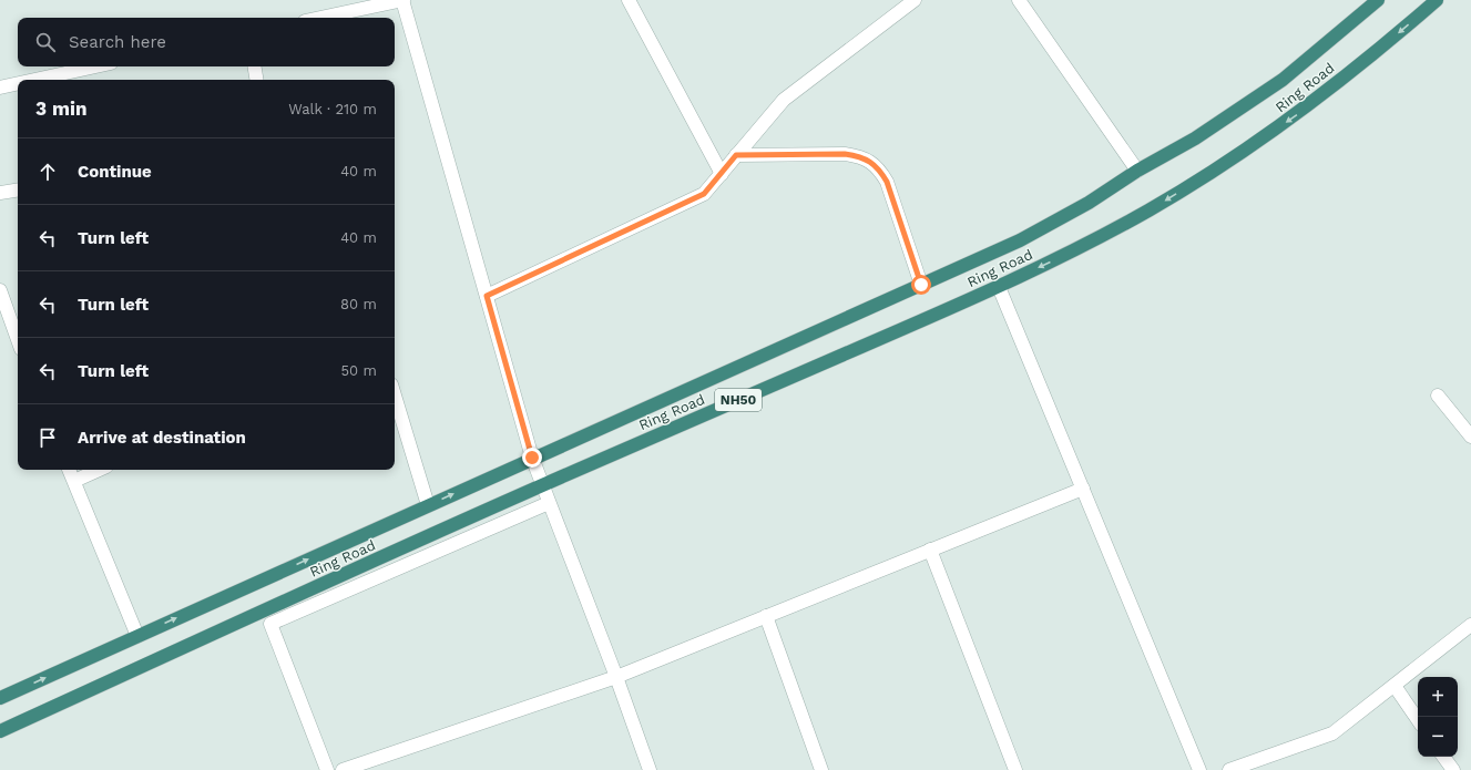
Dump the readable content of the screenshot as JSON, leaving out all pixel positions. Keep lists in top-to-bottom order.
{
  "streets": {
    "highway": ["Ring Road", "NH50"]
  },
  "page": {
    "search": "Search here",
    "heading": ["3 min", "Walk · 210 m"],
    "list": [
      ["Continue", "40 m"],
      ["Turn left", "40 m"],
      ["Turn left", "80 m"],
      ["Turn left", "50 m"],
      "Arrive at destination"
    ],
    "map_buttons": ["+", "−"]
  }
}
